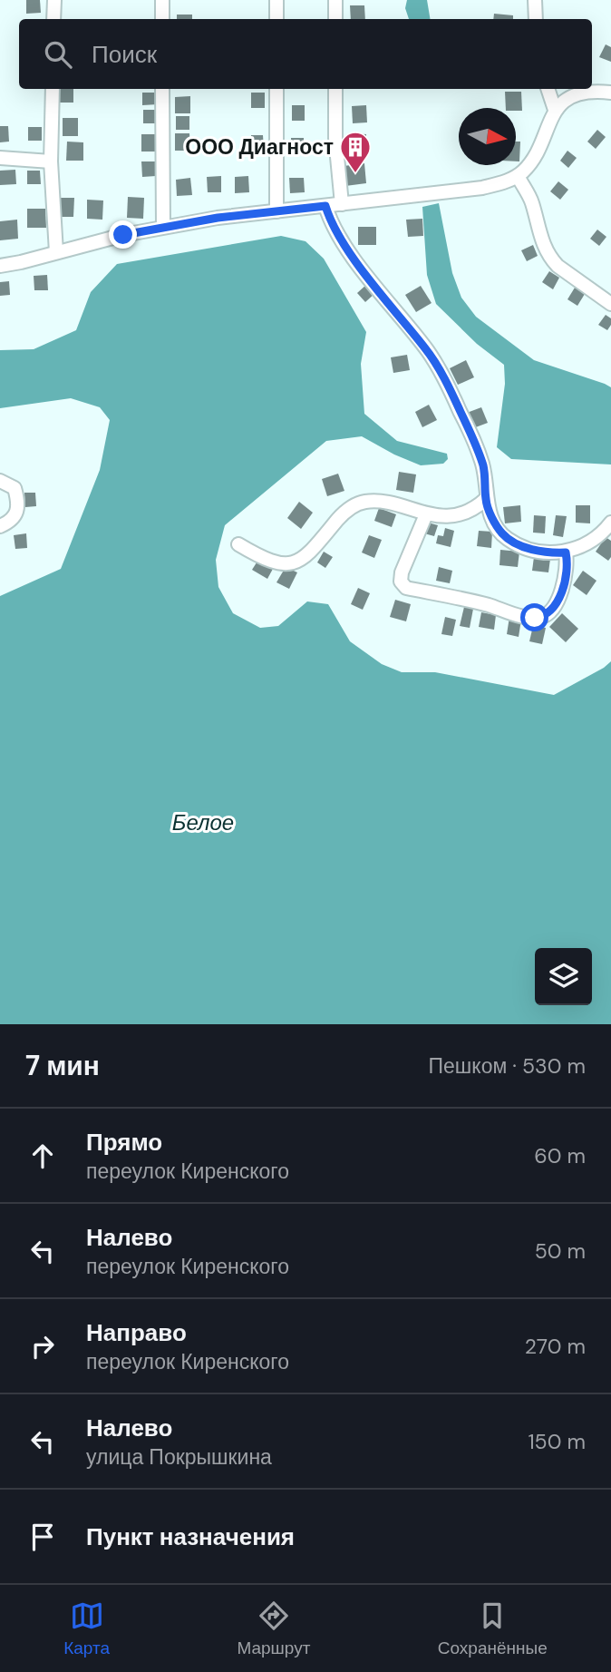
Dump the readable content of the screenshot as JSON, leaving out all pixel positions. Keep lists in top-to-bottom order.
{
  "water": ["Белое"],
  "places": {
    "building": ["ООО Диагност"]
  },
  "north": "right",
  "page": {
    "search": "Поиск",
    "heading": ["7 мин", "Пешком · 530 m"],
    "list": [
      ["Прямо", "переулок Киренского", "60 m"],
      ["Налево", "переулок Киренского", "50 m"],
      ["Направо", "переулок Киренского", "270 m"],
      ["Налево", "улица Покрышкина", "150 m"],
      "Пункт назначения"
    ],
    "nav": ["Карта", "Маршрут", "Сохранённые"]
  }
}
